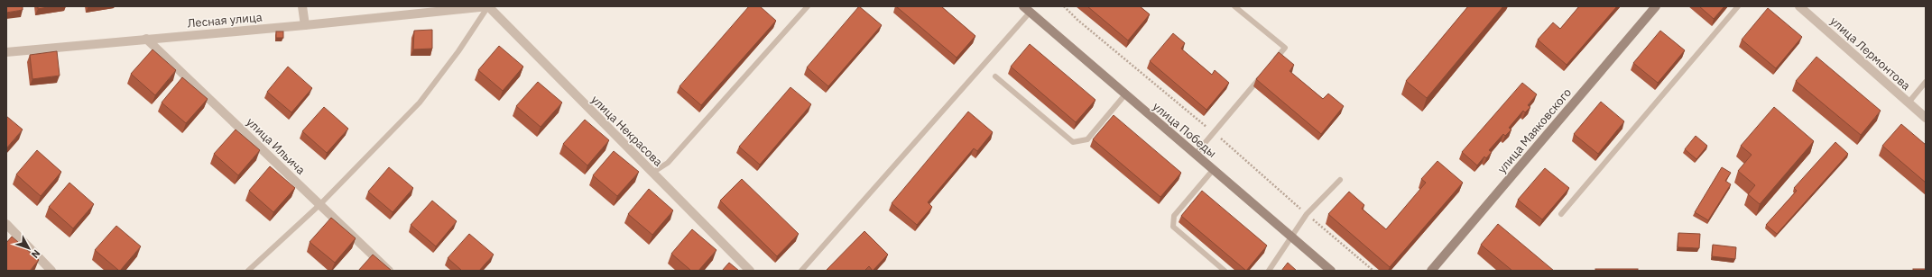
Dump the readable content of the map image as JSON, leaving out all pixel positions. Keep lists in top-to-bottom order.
{
  "streets": {
    "street": [
      "Лесная улица",
      "улица Лермонтова",
      "улица Победы",
      "улица Некрасова",
      "улица Маяковского",
      "улица Ильича"
    ]
  },
  "crossings": [
    ["Лесная улица", "улица Некрасова"],
    ["Лесная улица", "улица Ильича"]
  ],
  "north": "bottom right"
}
